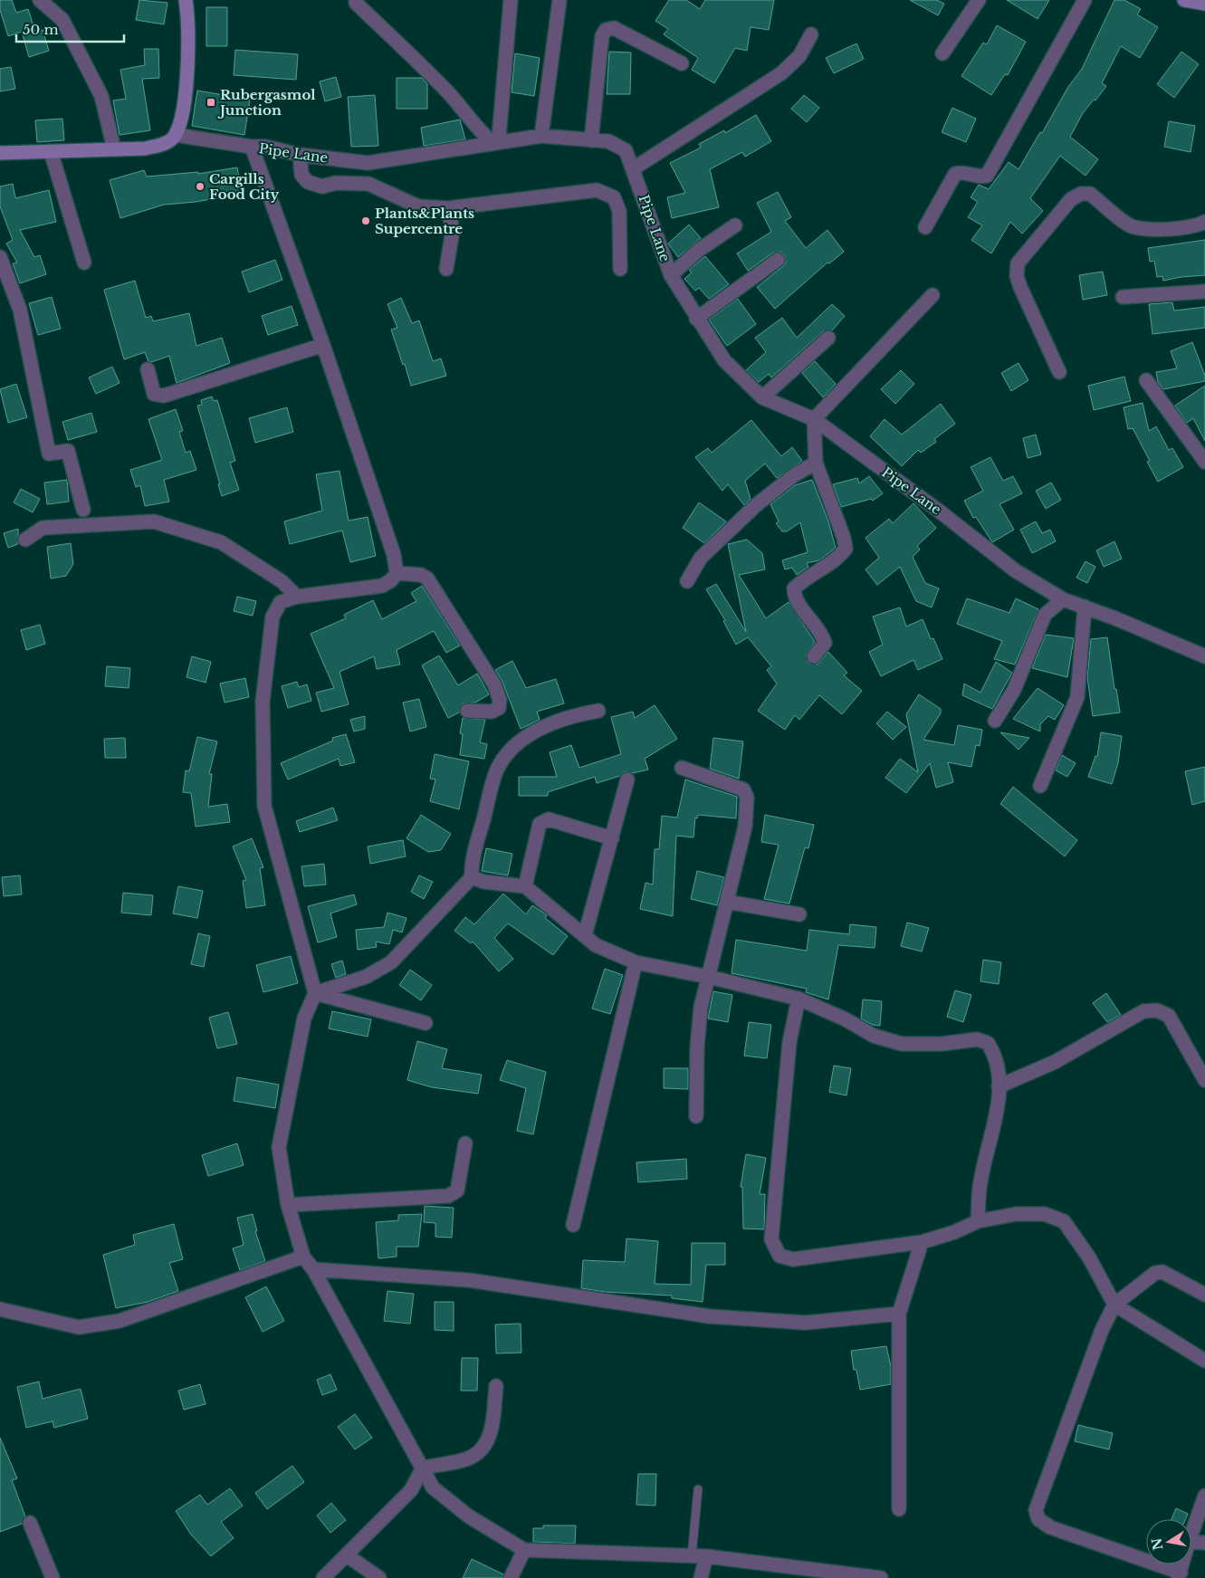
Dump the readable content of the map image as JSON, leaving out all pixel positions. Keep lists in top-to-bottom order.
{
  "streets": {
    "street": ["Pipe Lane"]
  },
  "places": {
    "transit": ["Rubergasmol Junction"],
    "other": ["Cargills Food City", "Plants&Plants Supercentre"]
  },
  "scale_bar": "50 m",
  "north": "left"
}
